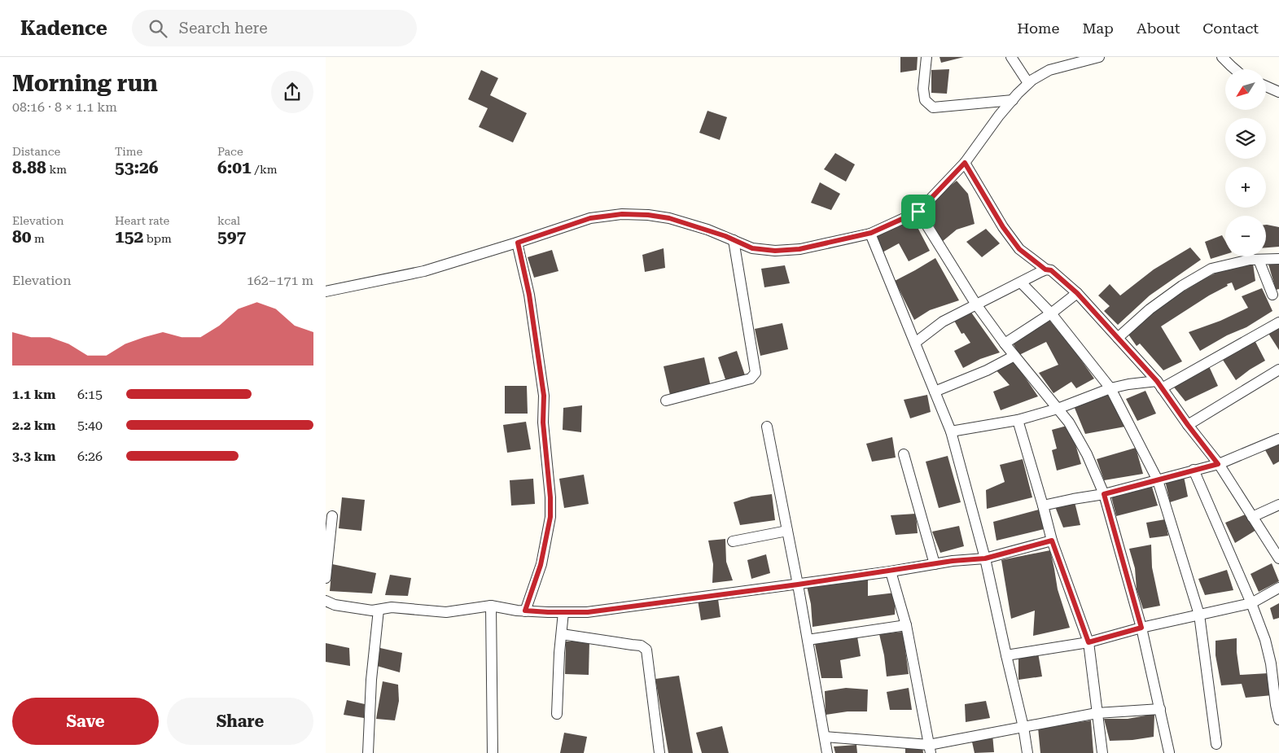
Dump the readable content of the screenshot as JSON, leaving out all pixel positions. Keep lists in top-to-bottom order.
{
  "north": "bottom left",
  "page": {
    "header": "Kadence",
    "search": "Search here",
    "nav": [
      "Home",
      "Map",
      "About",
      "Contact"
    ],
    "heading": ["Morning run", "08:16 · 8 × 1.1 km"],
    "map_buttons": ["+", "−"],
    "stats": [
      ["Distance", "8.88 km"],
      ["Time", "53:26"],
      ["Pace", "6:01 /km"],
      ["Elevation", "80 m"],
      ["Heart rate", "152 bpm"],
      ["kcal", "597"]
    ],
    "chart": ["Elevation", "162–171 m"],
    "list": [
      {
        "name": "1.1 km",
        "note": "6:15"
      },
      {
        "name": "2.2 km",
        "note": "5:40"
      },
      {
        "name": "3.3 km",
        "note": "6:26"
      }
    ],
    "buttons": ["Save", "Share"]
  }
}
